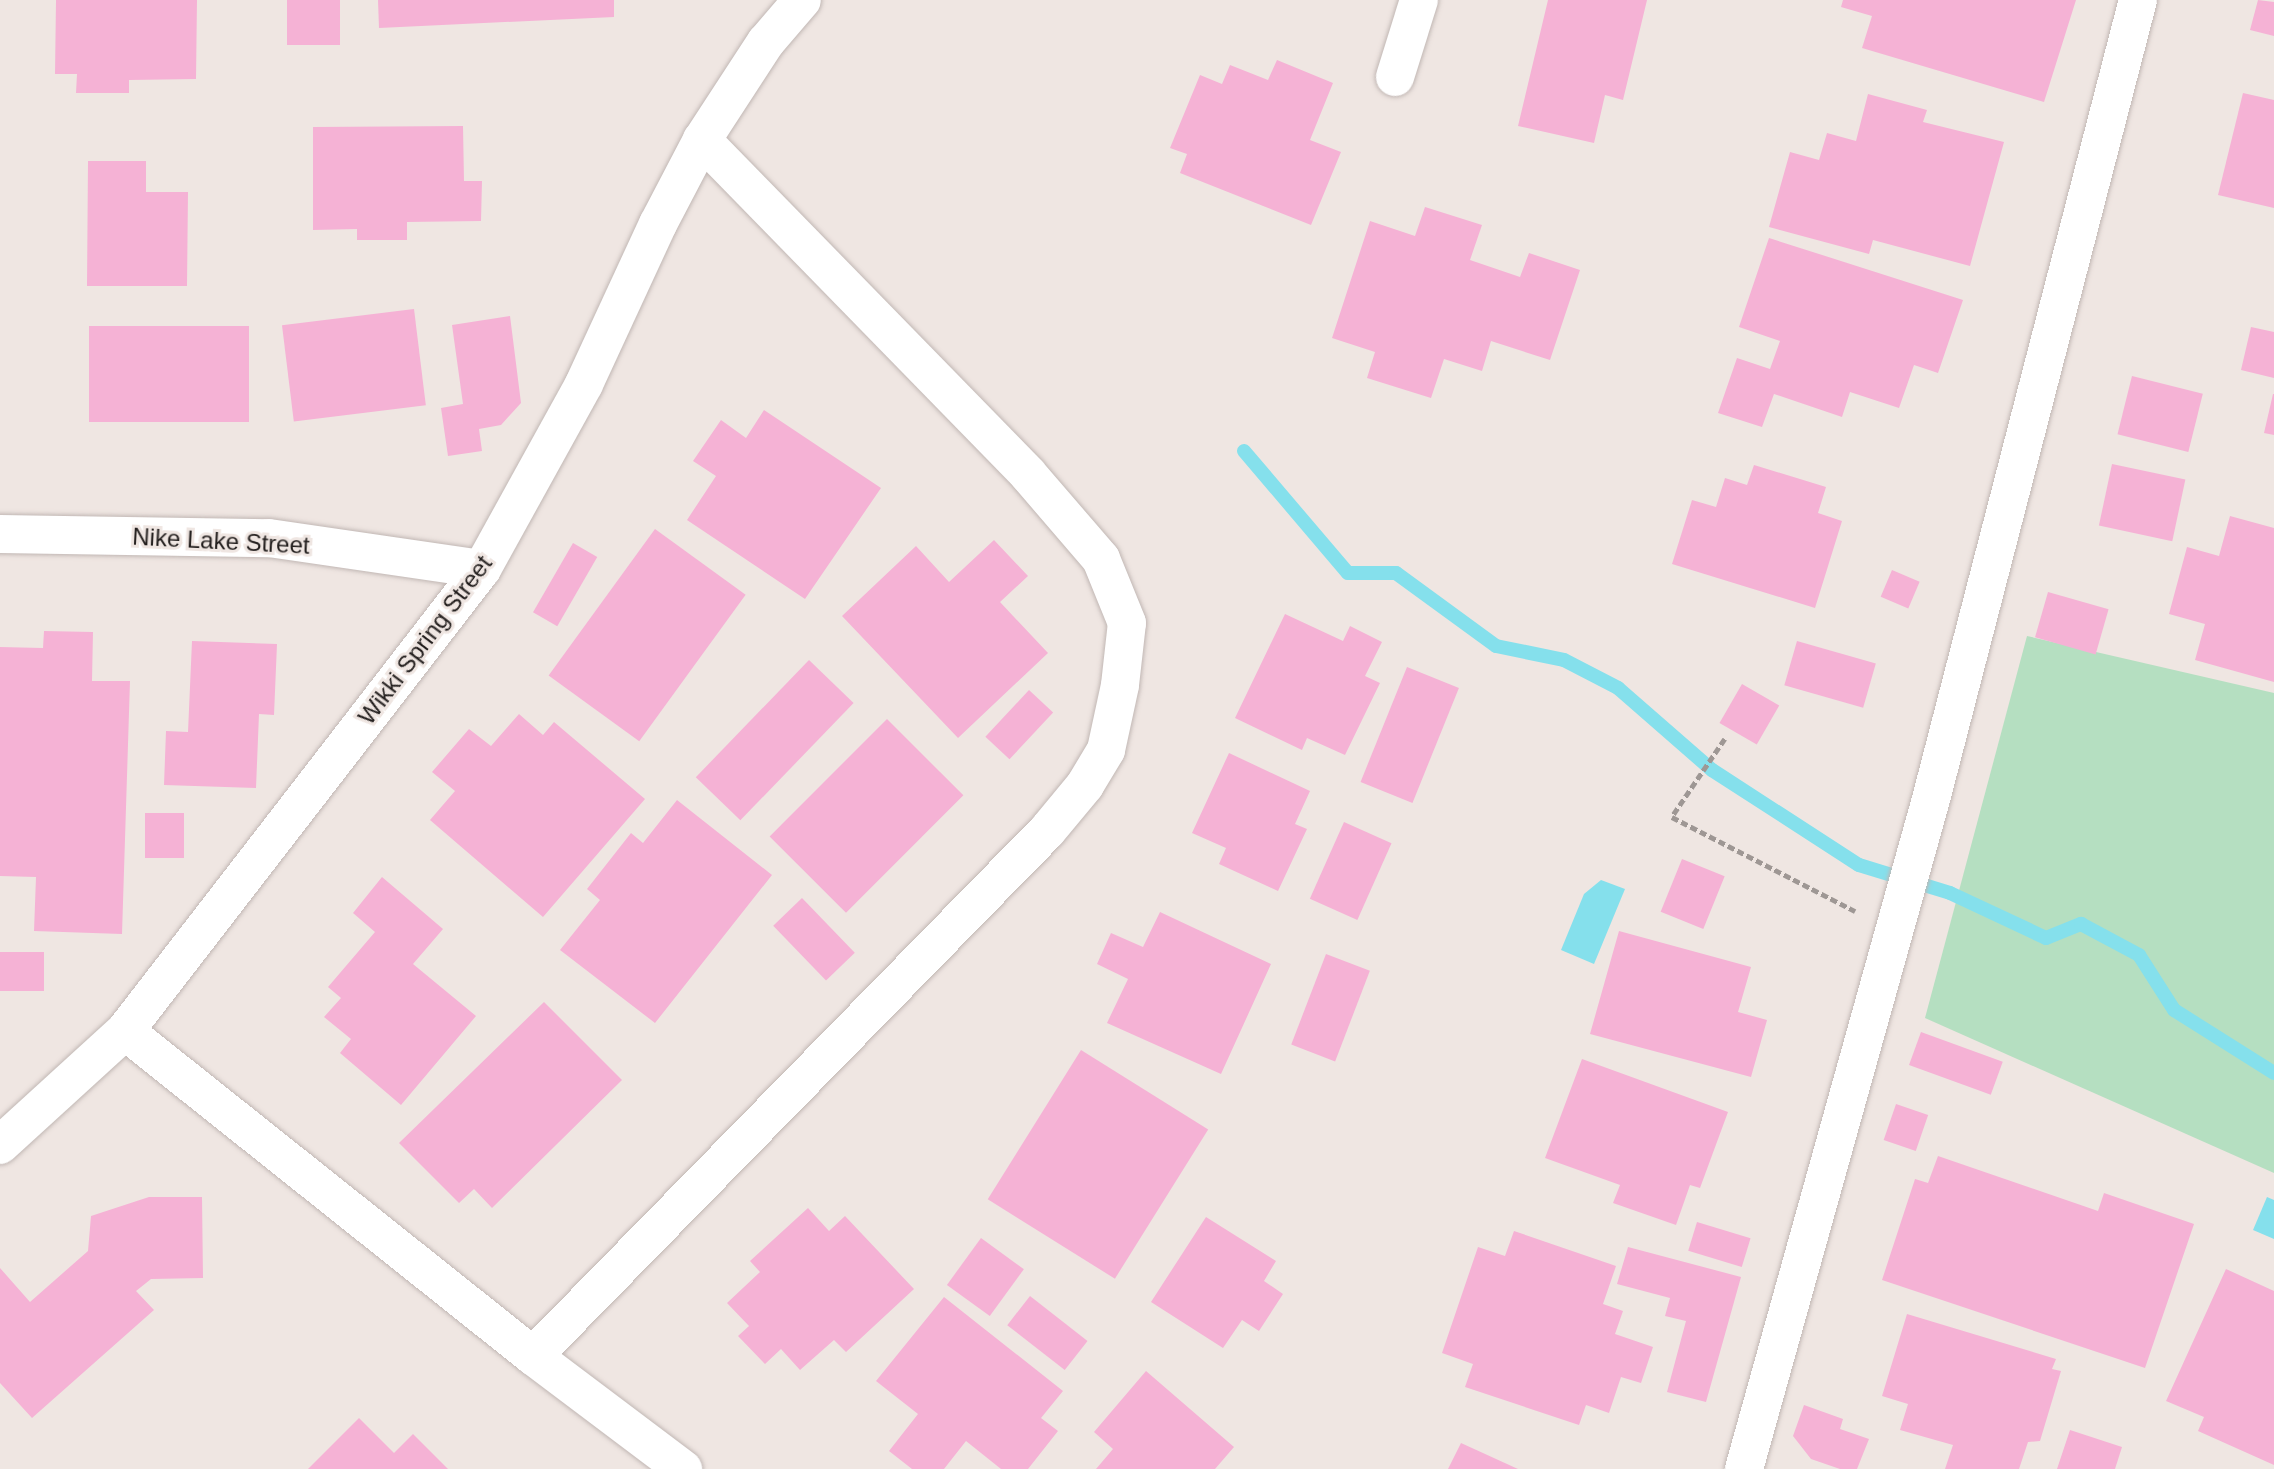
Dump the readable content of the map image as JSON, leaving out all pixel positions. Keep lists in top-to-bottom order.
{
  "streets": {
    "street": ["Nike Lake Street", "Wikki Spring Street"]
  },
  "crossings": [
    ["Nike Lake Street", "Wikki Spring Street"]
  ]
}
